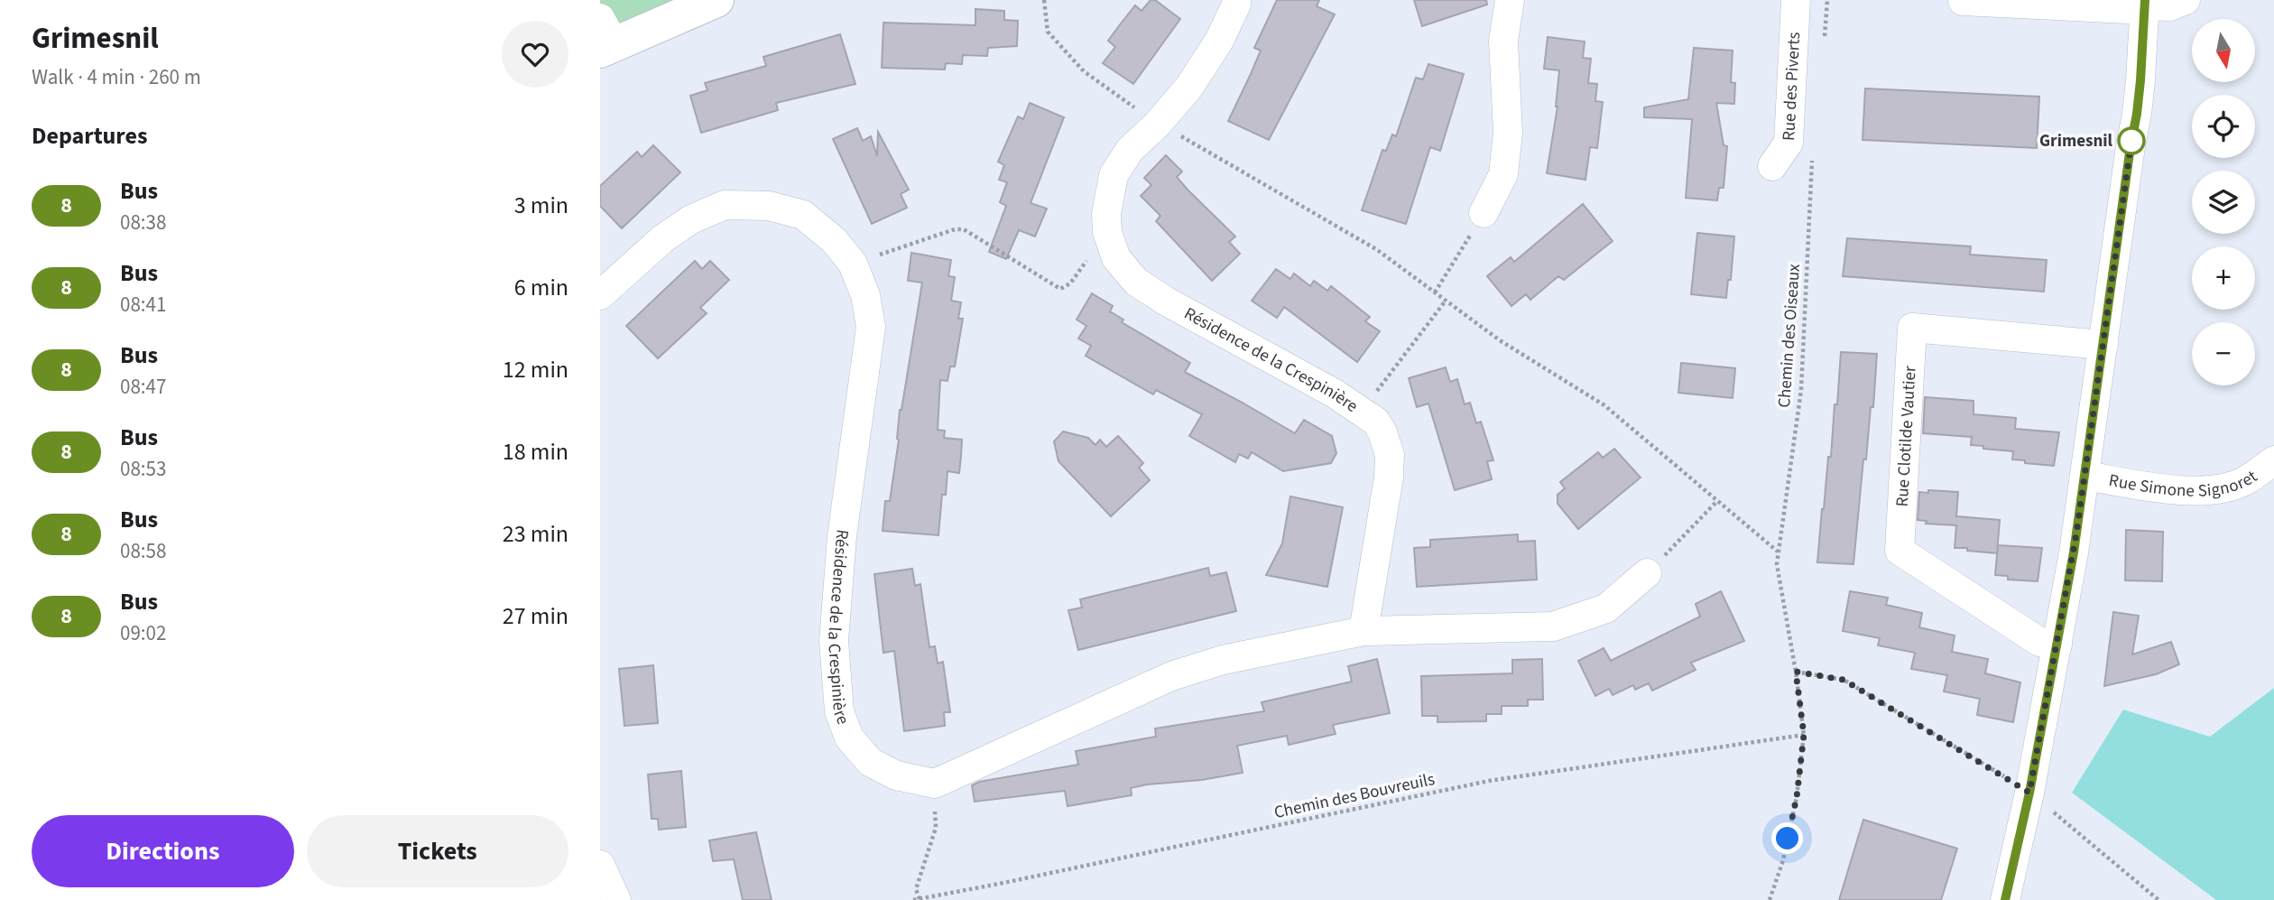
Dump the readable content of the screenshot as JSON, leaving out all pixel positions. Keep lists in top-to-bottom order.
{
  "streets": {
    "street": [
      "Rue des Piverts",
      "Résidence de la Crespinière",
      "Rue Clotilde Vautier",
      "Rue Simone Signoret"
    ],
    "path": ["Chemin des Oiseaux", "Chemin des Bouvreuils"]
  },
  "crossings": [
    ["Chemin des Oiseaux", "Chemin des Bouvreuils"]
  ],
  "places": ["Grimesnil"],
  "lines": ["bus line 8"],
  "north": "bottom",
  "page": {
    "heading": [
      ["Grimesnil", "Walk · 4 min · 260 m"],
      "Departures"
    ],
    "map_buttons": ["+", "−"],
    "list": [
      {
        "mark": "8",
        "name": "Bus",
        "note": "08:38",
        "value": "3 min"
      },
      {
        "mark": "8",
        "name": "Bus",
        "note": "08:41",
        "value": "6 min"
      },
      {
        "mark": "8",
        "name": "Bus",
        "note": "08:47",
        "value": "12 min"
      },
      {
        "mark": "8",
        "name": "Bus",
        "note": "08:53",
        "value": "18 min"
      },
      {
        "mark": "8",
        "name": "Bus",
        "note": "08:58",
        "value": "23 min"
      },
      {
        "mark": "8",
        "name": "Bus",
        "note": "09:02",
        "value": "27 min"
      }
    ],
    "buttons": ["Directions", "Tickets"]
  }
}
